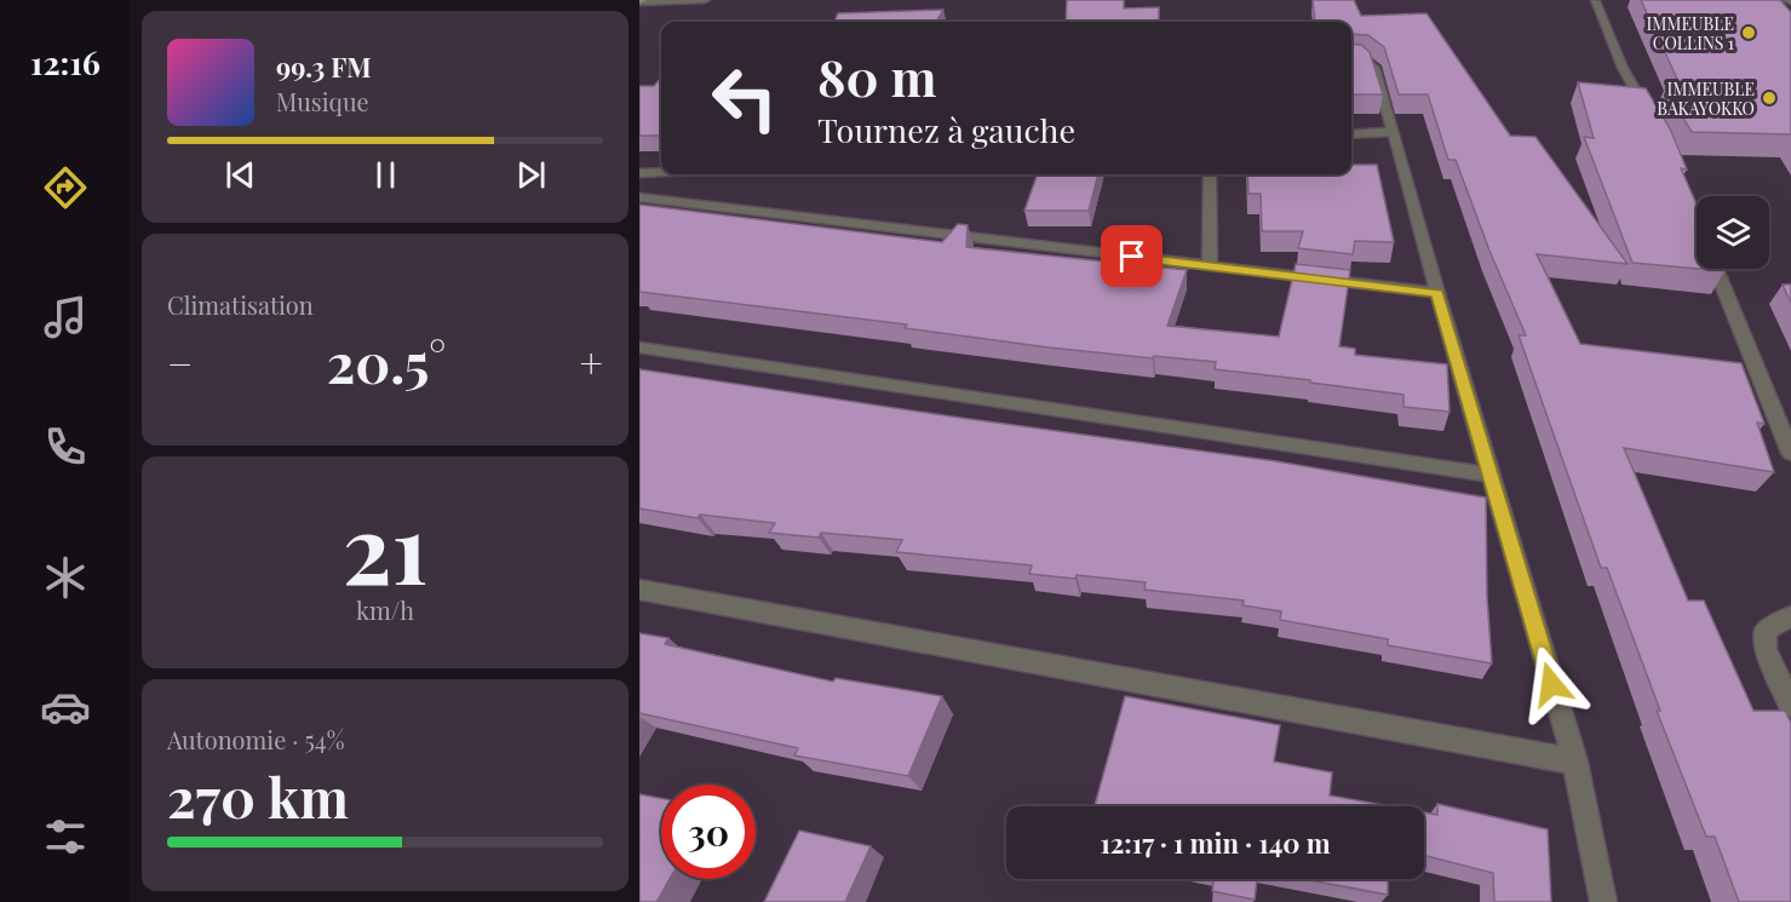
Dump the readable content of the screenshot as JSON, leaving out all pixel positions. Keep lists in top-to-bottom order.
{
  "places": ["IMMEUBLE COLLINS 1", "IMMEUBLE BAKAYOKKO"],
  "page": {
    "tabs": "12:16",
    "turn": ["80 m", "Tournez à gauche"],
    "song": ["99.3 FM", "Musique"],
    "tile": [
      "Climatisation",
      ["21", "km/h"],
      ["Autonomie · 54%", "270 km"]
    ],
    "heat": ["−", "20.5°", "+"],
    "limit": "30",
    "trip": "12:17 · 1 min · 140 m"
  }
}
